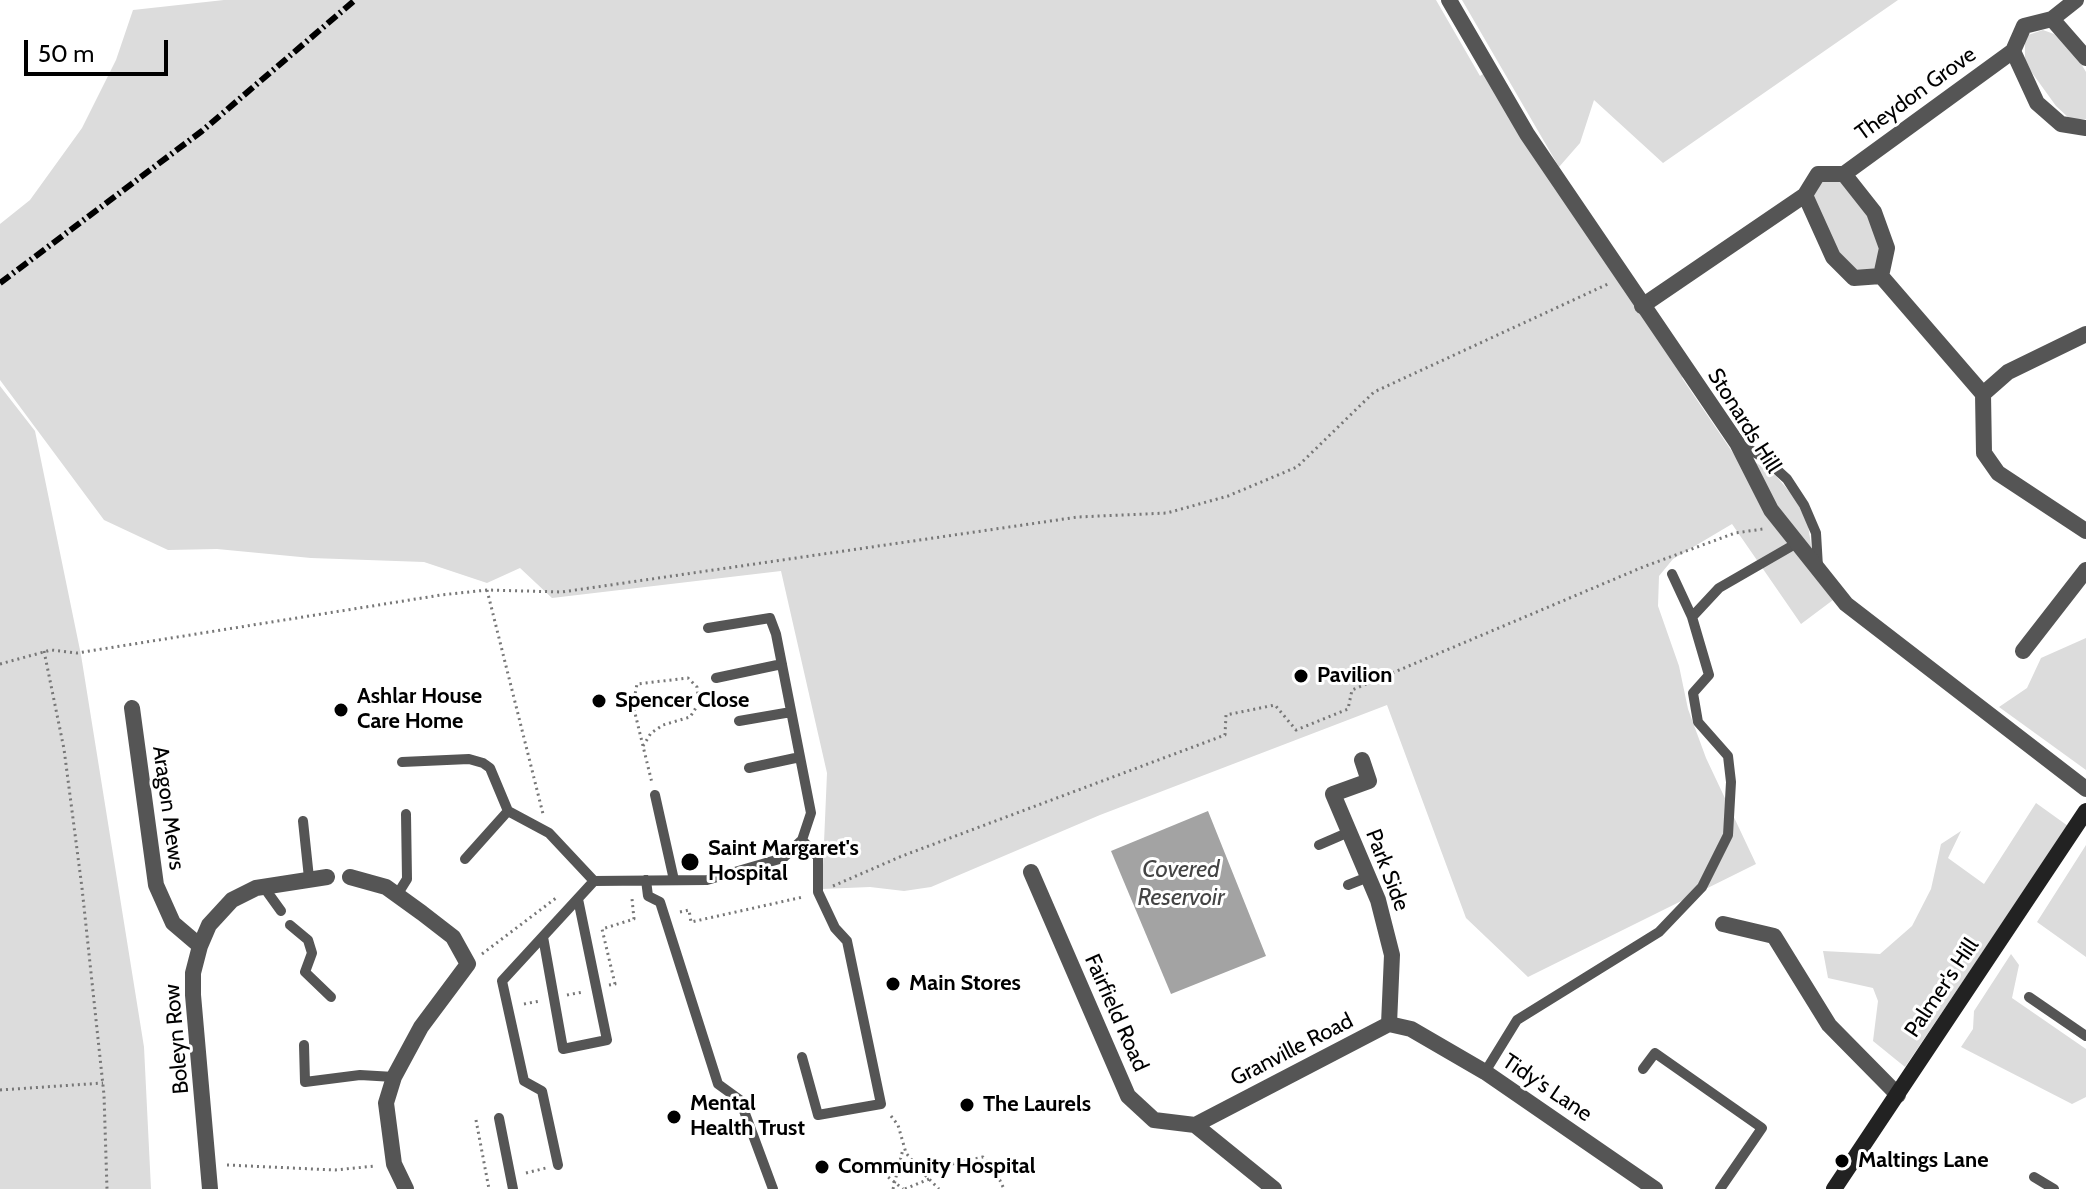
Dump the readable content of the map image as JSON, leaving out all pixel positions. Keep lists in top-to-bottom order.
{
  "streets": {
    "main road": ["Palmer's Hill"],
    "street": [
      "Theydon Grove",
      "Stonards Hill",
      "Aragon Mews",
      "Park Side",
      "Fairfield Road",
      "Boleyn Row",
      "Granville Road",
      "Tidy's Lane"
    ]
  },
  "crossings": [
    ["Theydon Grove", "Stonards Hill"],
    ["Aragon Mews", "Boleyn Row"],
    ["Park Side", "Granville Road"],
    ["Fairfield Road", "Granville Road"],
    ["Granville Road", "Tidy's Lane"]
  ],
  "water": ["Covered Reservoir"],
  "places": [
    "Pavilion",
    "Spencer Close",
    "Ashlar House Care Home",
    "Saint Margaret's Hospital",
    "Main Stores",
    "The Laurels",
    "Mental Health Trust",
    "Maltings Lane",
    "Community Hospital"
  ],
  "scale_bar": "50 m"
}
